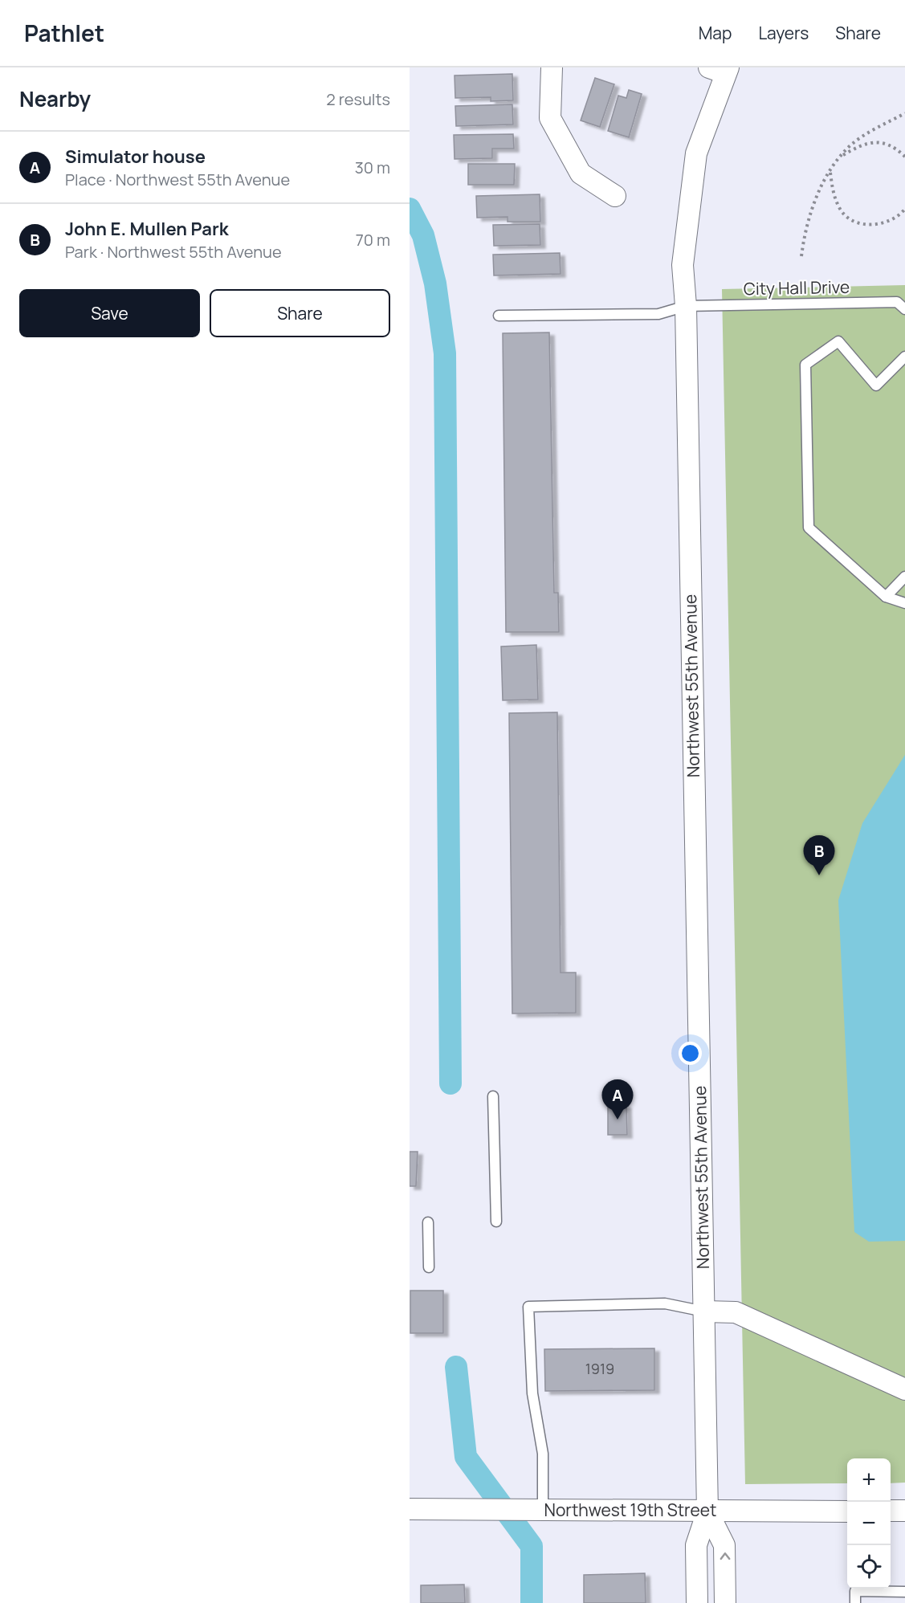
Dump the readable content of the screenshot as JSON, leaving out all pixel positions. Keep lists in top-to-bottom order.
{
  "streets": {
    "street": ["Northwest 55th Avenue", "Northwest 19th Street"],
    "lane": ["City Hall Drive"]
  },
  "crossings": [
    ["City Hall Drive", "Northwest 55th Avenue"],
    ["Northwest 55th Avenue", "Northwest 19th Street"]
  ],
  "house_numbers": ["1919"],
  "page": {
    "header": "Pathlet",
    "nav": ["Map", "Layers", "Share"],
    "heading": ["Nearby", "2 results"],
    "list": [
      {
        "mark": "A",
        "name": "Simulator house",
        "note": "Place · Northwest 55th Avenue",
        "value": "30 m"
      },
      {
        "mark": "B",
        "name": "John E. Mullen Park",
        "note": "Park · Northwest 55th Avenue",
        "value": "70 m"
      }
    ],
    "buttons": ["Save", "Share"],
    "pins": ["B", "A"],
    "map_buttons": ["+", "−"]
  }
}
